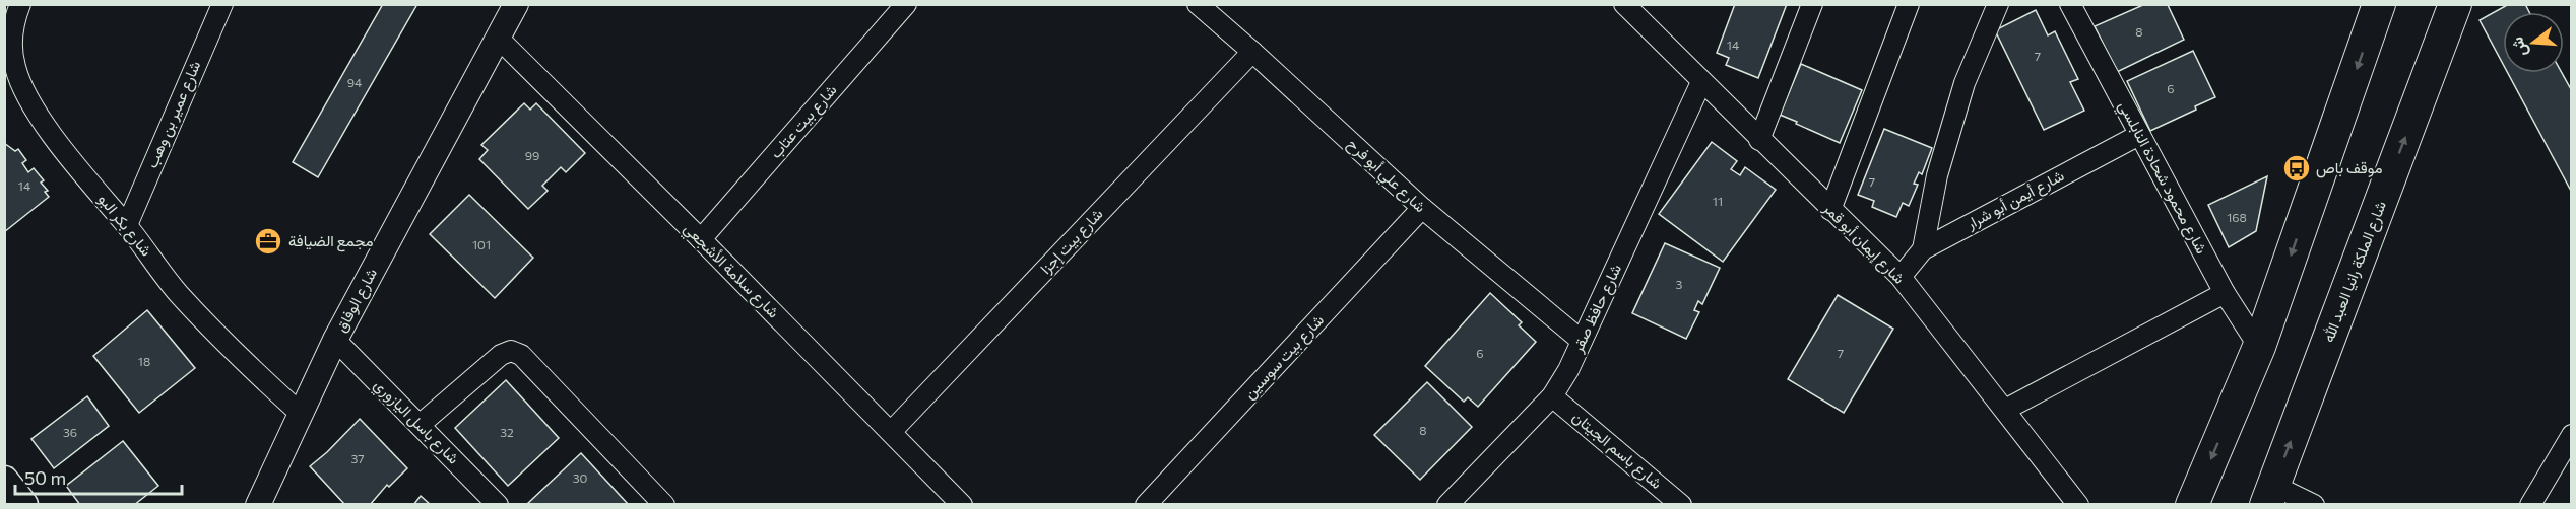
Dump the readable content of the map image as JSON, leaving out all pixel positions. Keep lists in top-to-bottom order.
{
  "streets": {
    "main road": ["شارع الملكة رانيا العبد الله"],
    "street": [
      "شارع عمير بن وهب",
      "شارع بيت عتاب",
      "شارع علي أبو فرح",
      "شارع محمود شحادة النابلسي",
      "شارع أيمن أبو شرار",
      "شارع بكر البو",
      "شارع بيت إجزا",
      "شارع إيمان أبو قمر",
      "شارع سلامة الأشجعي",
      "شارع الوفاق",
      "شارع حافظ صقر",
      "شارع بيت سوسين",
      "شارع باسل اليازوري",
      "شارع باسم الجيتان"
    ]
  },
  "crossings": [
    ["شارع عمير بن وهب", "شارع بكر البو"],
    ["شارع بيت عتاب", "شارع سلامة الأشجعي"],
    ["شارع علي أبو فرح", "شارع بيت إجزا"],
    ["شارع علي أبو فرح", "شارع حافظ صقر"],
    ["شارع علي أبو فرح", "شارع بيت سوسين"],
    ["شارع محمود شحادة النابلسي", "شارع أيمن أبو شرار"],
    ["شارع أيمن أبو شرار", "شارع إيمان أبو قمر"],
    ["شارع بكر البو", "شارع الوفاق"],
    ["شارع بيت إجزا", "شارع سلامة الأشجعي"],
    ["شارع إيمان أبو قمر", "شارع حافظ صقر"],
    ["شارع سلامة الأشجعي", "شارع الوفاق"],
    ["شارع الوفاق", "شارع باسل اليازوري"],
    ["شارع حافظ صقر", "شارع باسم الجيتان"]
  ],
  "places": {
    "bus stop": ["موقف باص"],
    "office": ["مجمع الضيافة"]
  },
  "house_numbers": [
    "8",
    "14",
    "7",
    "94",
    "6",
    "99",
    "7",
    "14",
    "11",
    "168",
    "101",
    "3",
    "6",
    "7",
    "18",
    "8",
    "36",
    "32",
    "37",
    "30"
  ],
  "scale_bar": "50 m",
  "north": "left"
}
